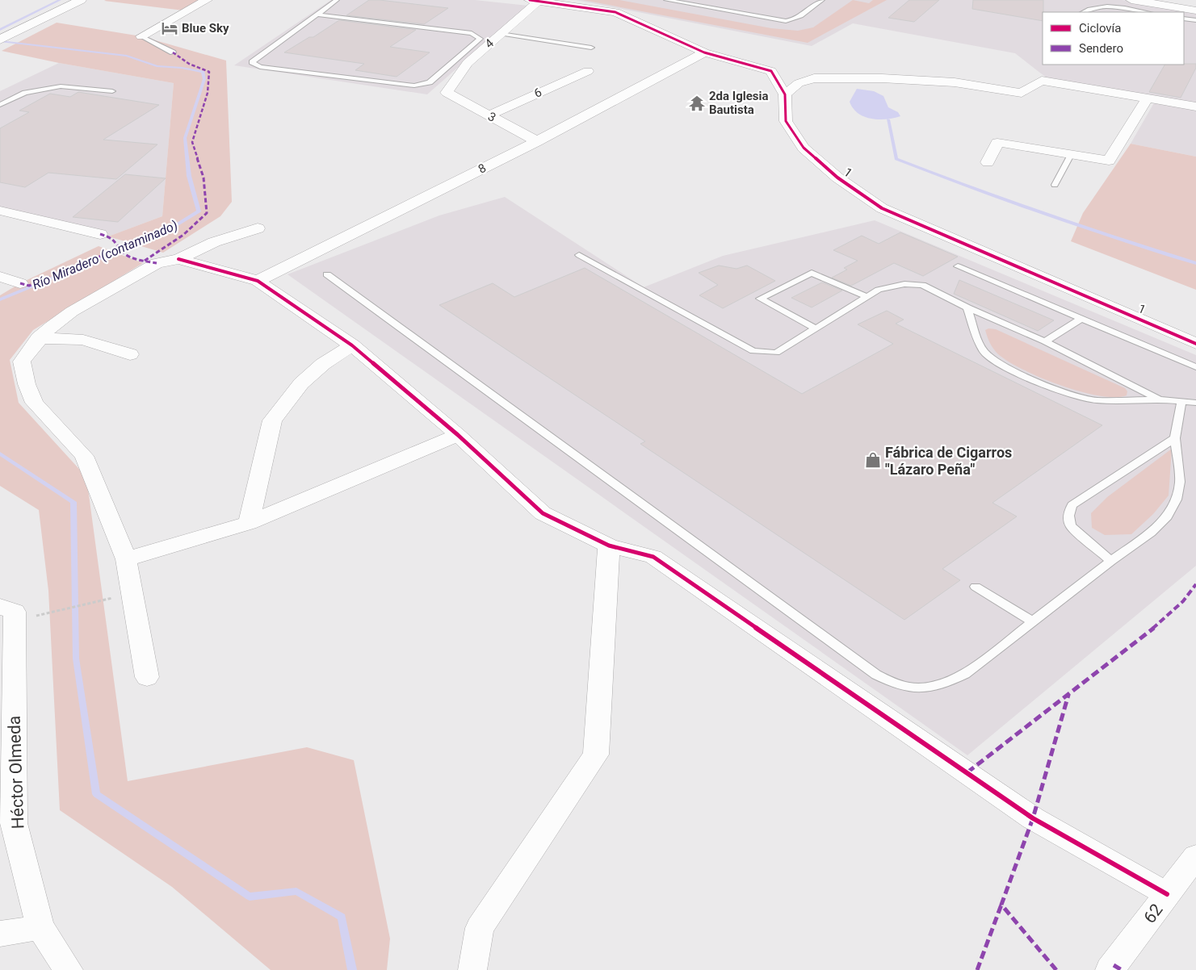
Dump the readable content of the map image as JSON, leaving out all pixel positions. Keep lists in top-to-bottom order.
{
  "streets": {
    "street": [
      "4",
      "6",
      "3",
      "8",
      "1",
      "Héctor Olmeda",
      "62"
    ]
  },
  "crossings": [
    ["4", "3"],
    ["4", "1"],
    ["6", "3"],
    ["3", "8"],
    ["8", "1"]
  ],
  "water": ["Río Miradero (contaminado)"],
  "places": {
    "hotel": ["Blue Sky"],
    "temple": ["2da Iglesia Bautista"],
    "shop": ["Fábrica de Cigarros \"Lázaro Peña\""]
  },
  "legend": ["Ciclovía", "Sendero"]
}
